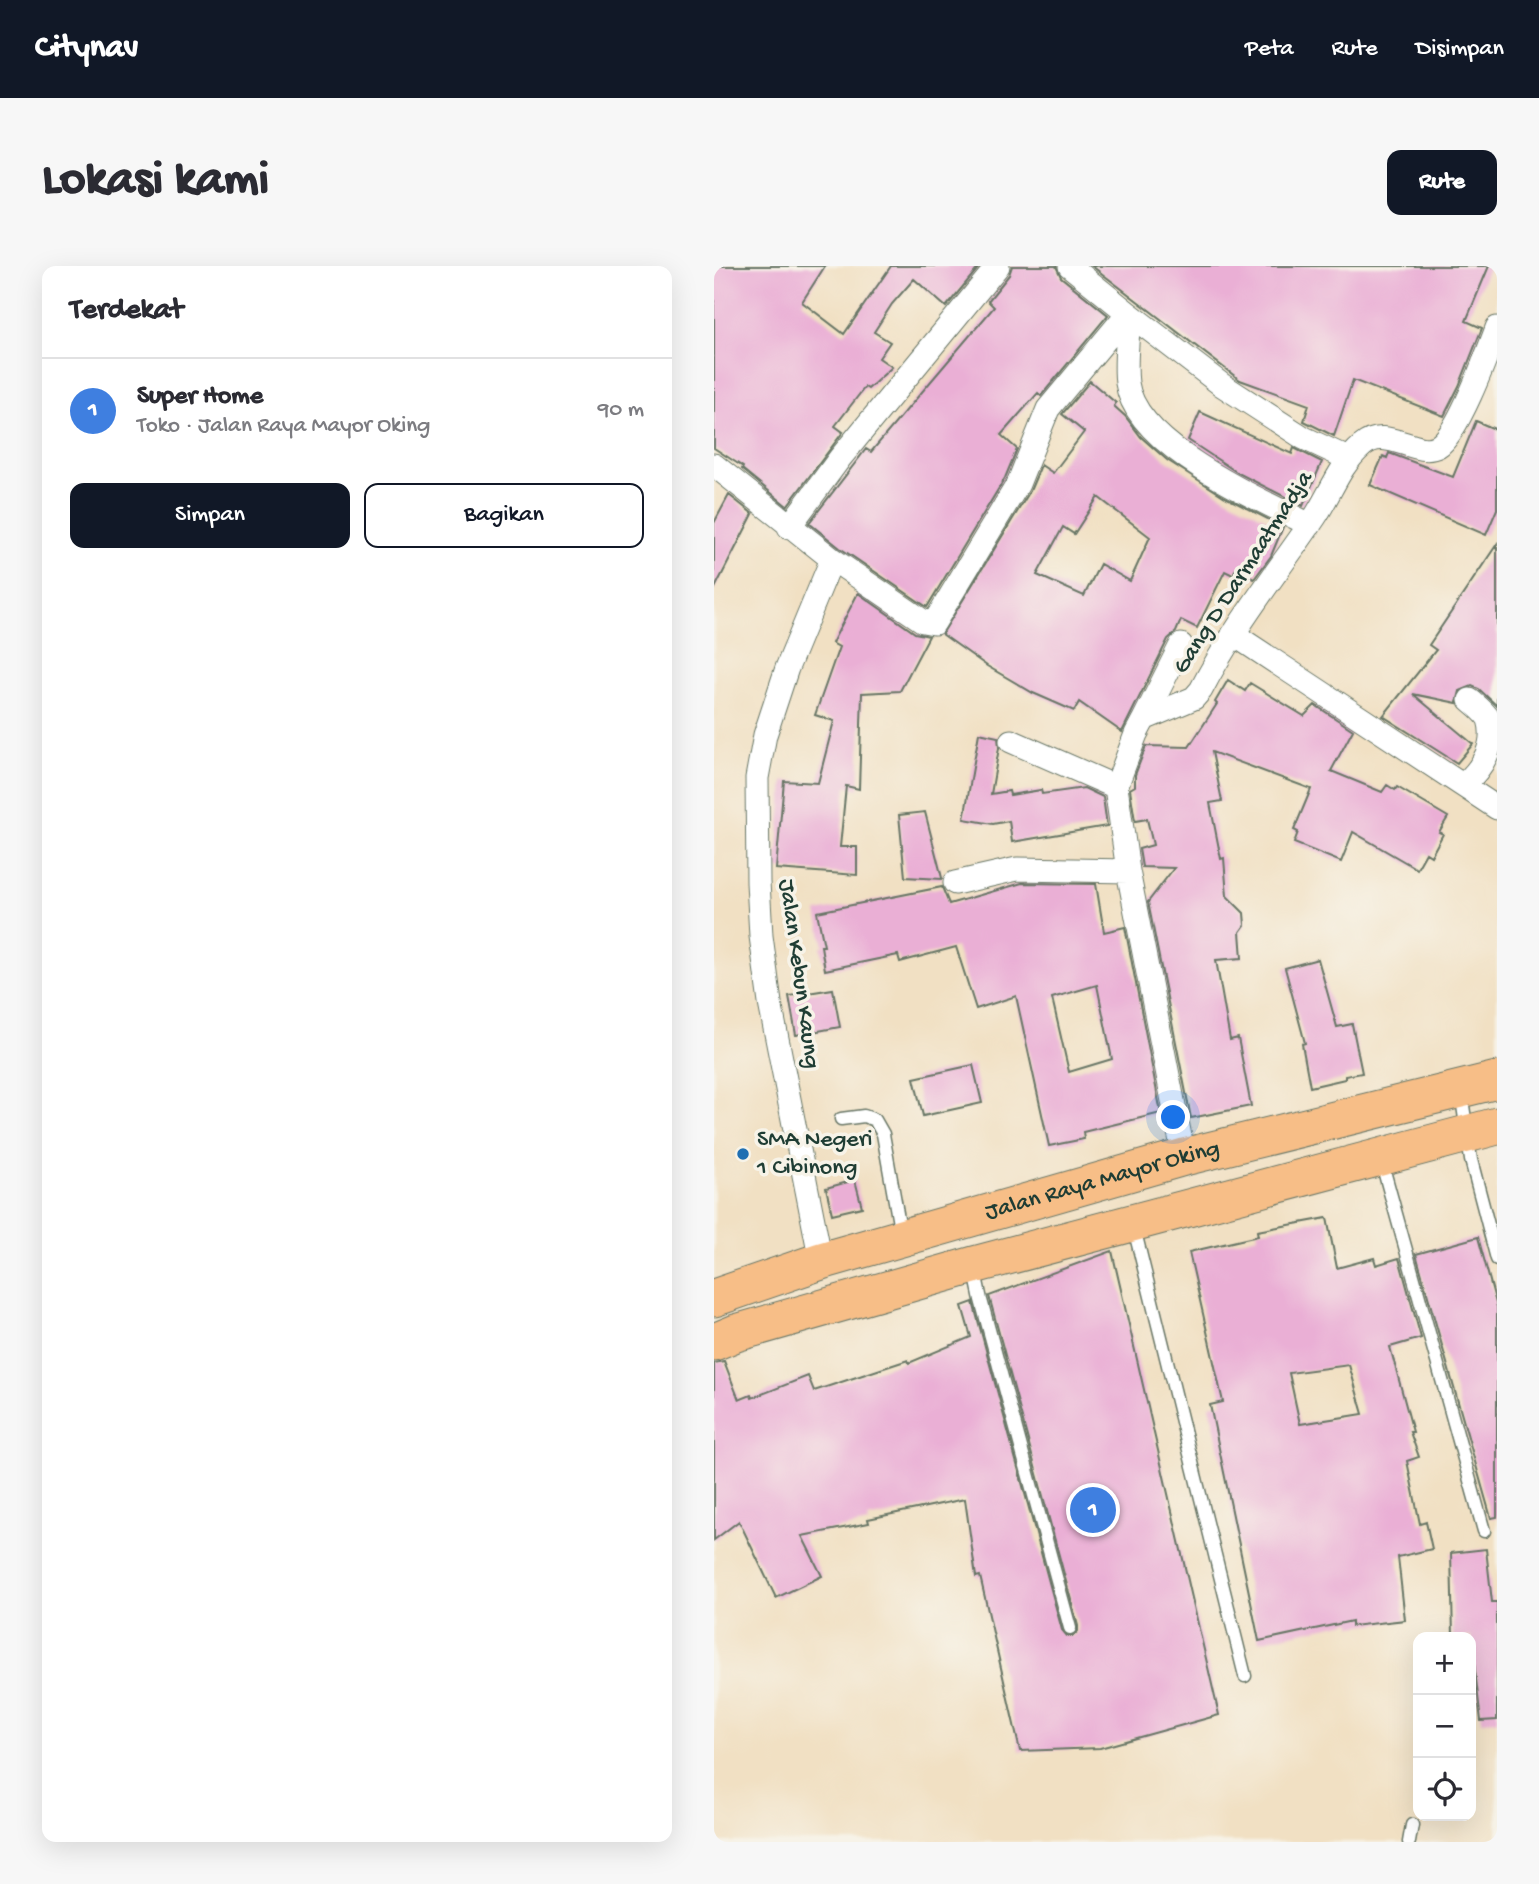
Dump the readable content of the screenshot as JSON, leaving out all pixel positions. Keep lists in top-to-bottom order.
{
  "streets": {
    "main road": ["Jalan Raya Mayor Oking"],
    "street": ["Gang D Darmaatmadja", "Jalan Kebun Kaung"]
  },
  "crossings": [
    ["Jalan Kebun Kaung", "Jalan Raya Mayor Oking"]
  ],
  "places": ["SMA Negeri 1 Cibinong"],
  "page": {
    "header": "Citynav",
    "nav": ["Peta", "Rute", "Disimpan"],
    "buttons": [
      "Rute",
      ["Simpan", "Bagikan"]
    ],
    "title": "Lokasi kami",
    "heading": "Terdekat",
    "list": [
      {
        "mark": "1",
        "name": "Super Home",
        "note": "Toko · Jalan Raya Mayor Oking",
        "value": "90 m"
      }
    ],
    "pins": "1",
    "map_buttons": ["+", "−"]
  }
}
